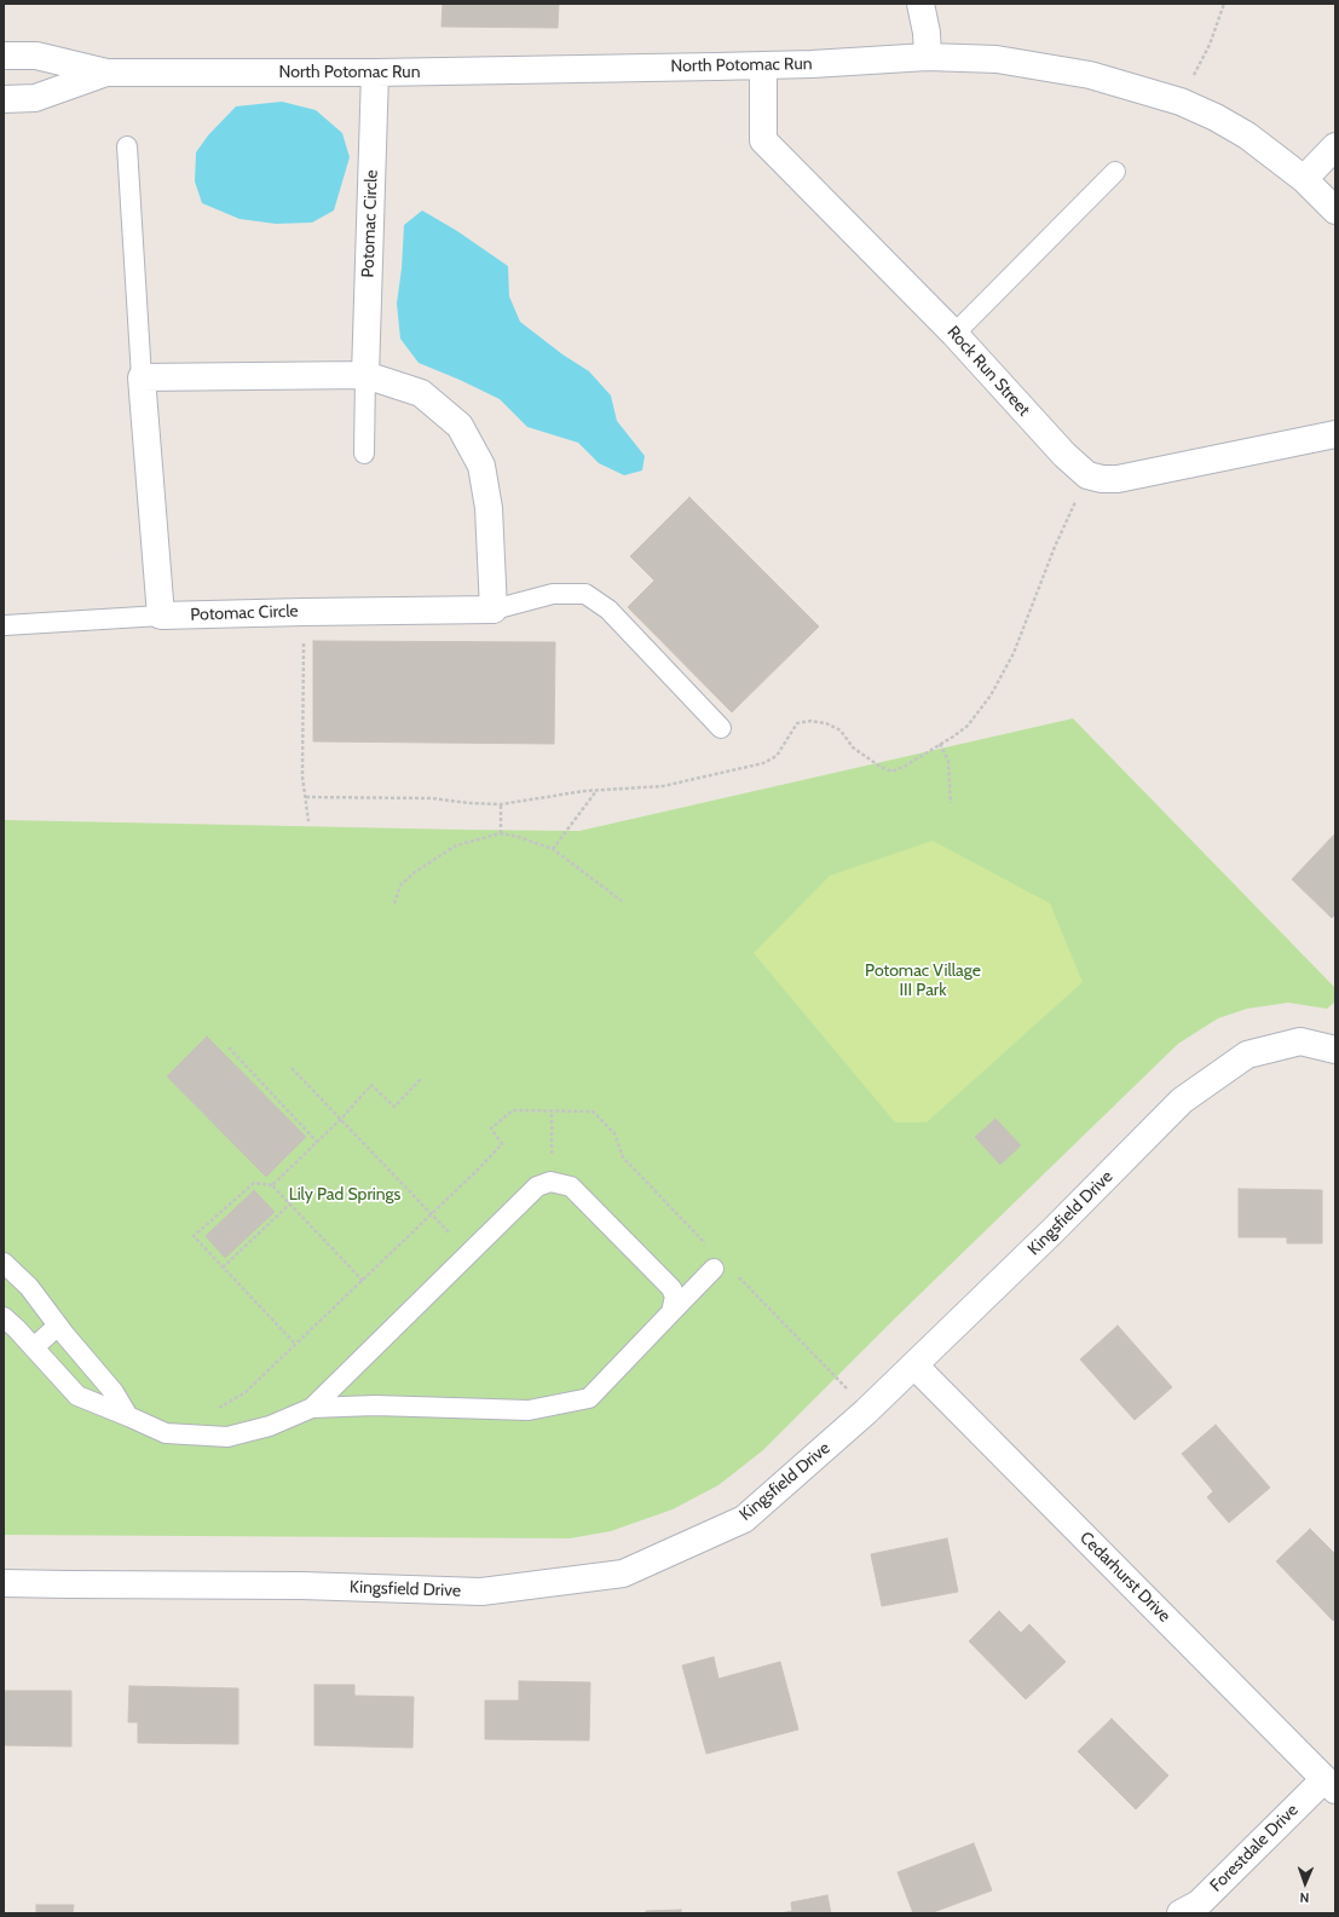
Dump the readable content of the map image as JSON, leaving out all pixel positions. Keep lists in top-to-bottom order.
{
  "streets": {
    "street": [
      "North Potomac Run",
      "Potomac Circle",
      "Rock Run Street",
      "Kingsfield Drive",
      "Cedarhurst Drive",
      "Forestdale Drive"
    ]
  },
  "crossings": [
    ["North Potomac Run", "Potomac Circle"],
    ["North Potomac Run", "Rock Run Street"],
    ["Kingsfield Drive", "Cedarhurst Drive"],
    ["Cedarhurst Drive", "Forestdale Drive"]
  ],
  "parks": ["Potomac Village III Park", "Lily Pad Springs"],
  "north": "bottom"
}
